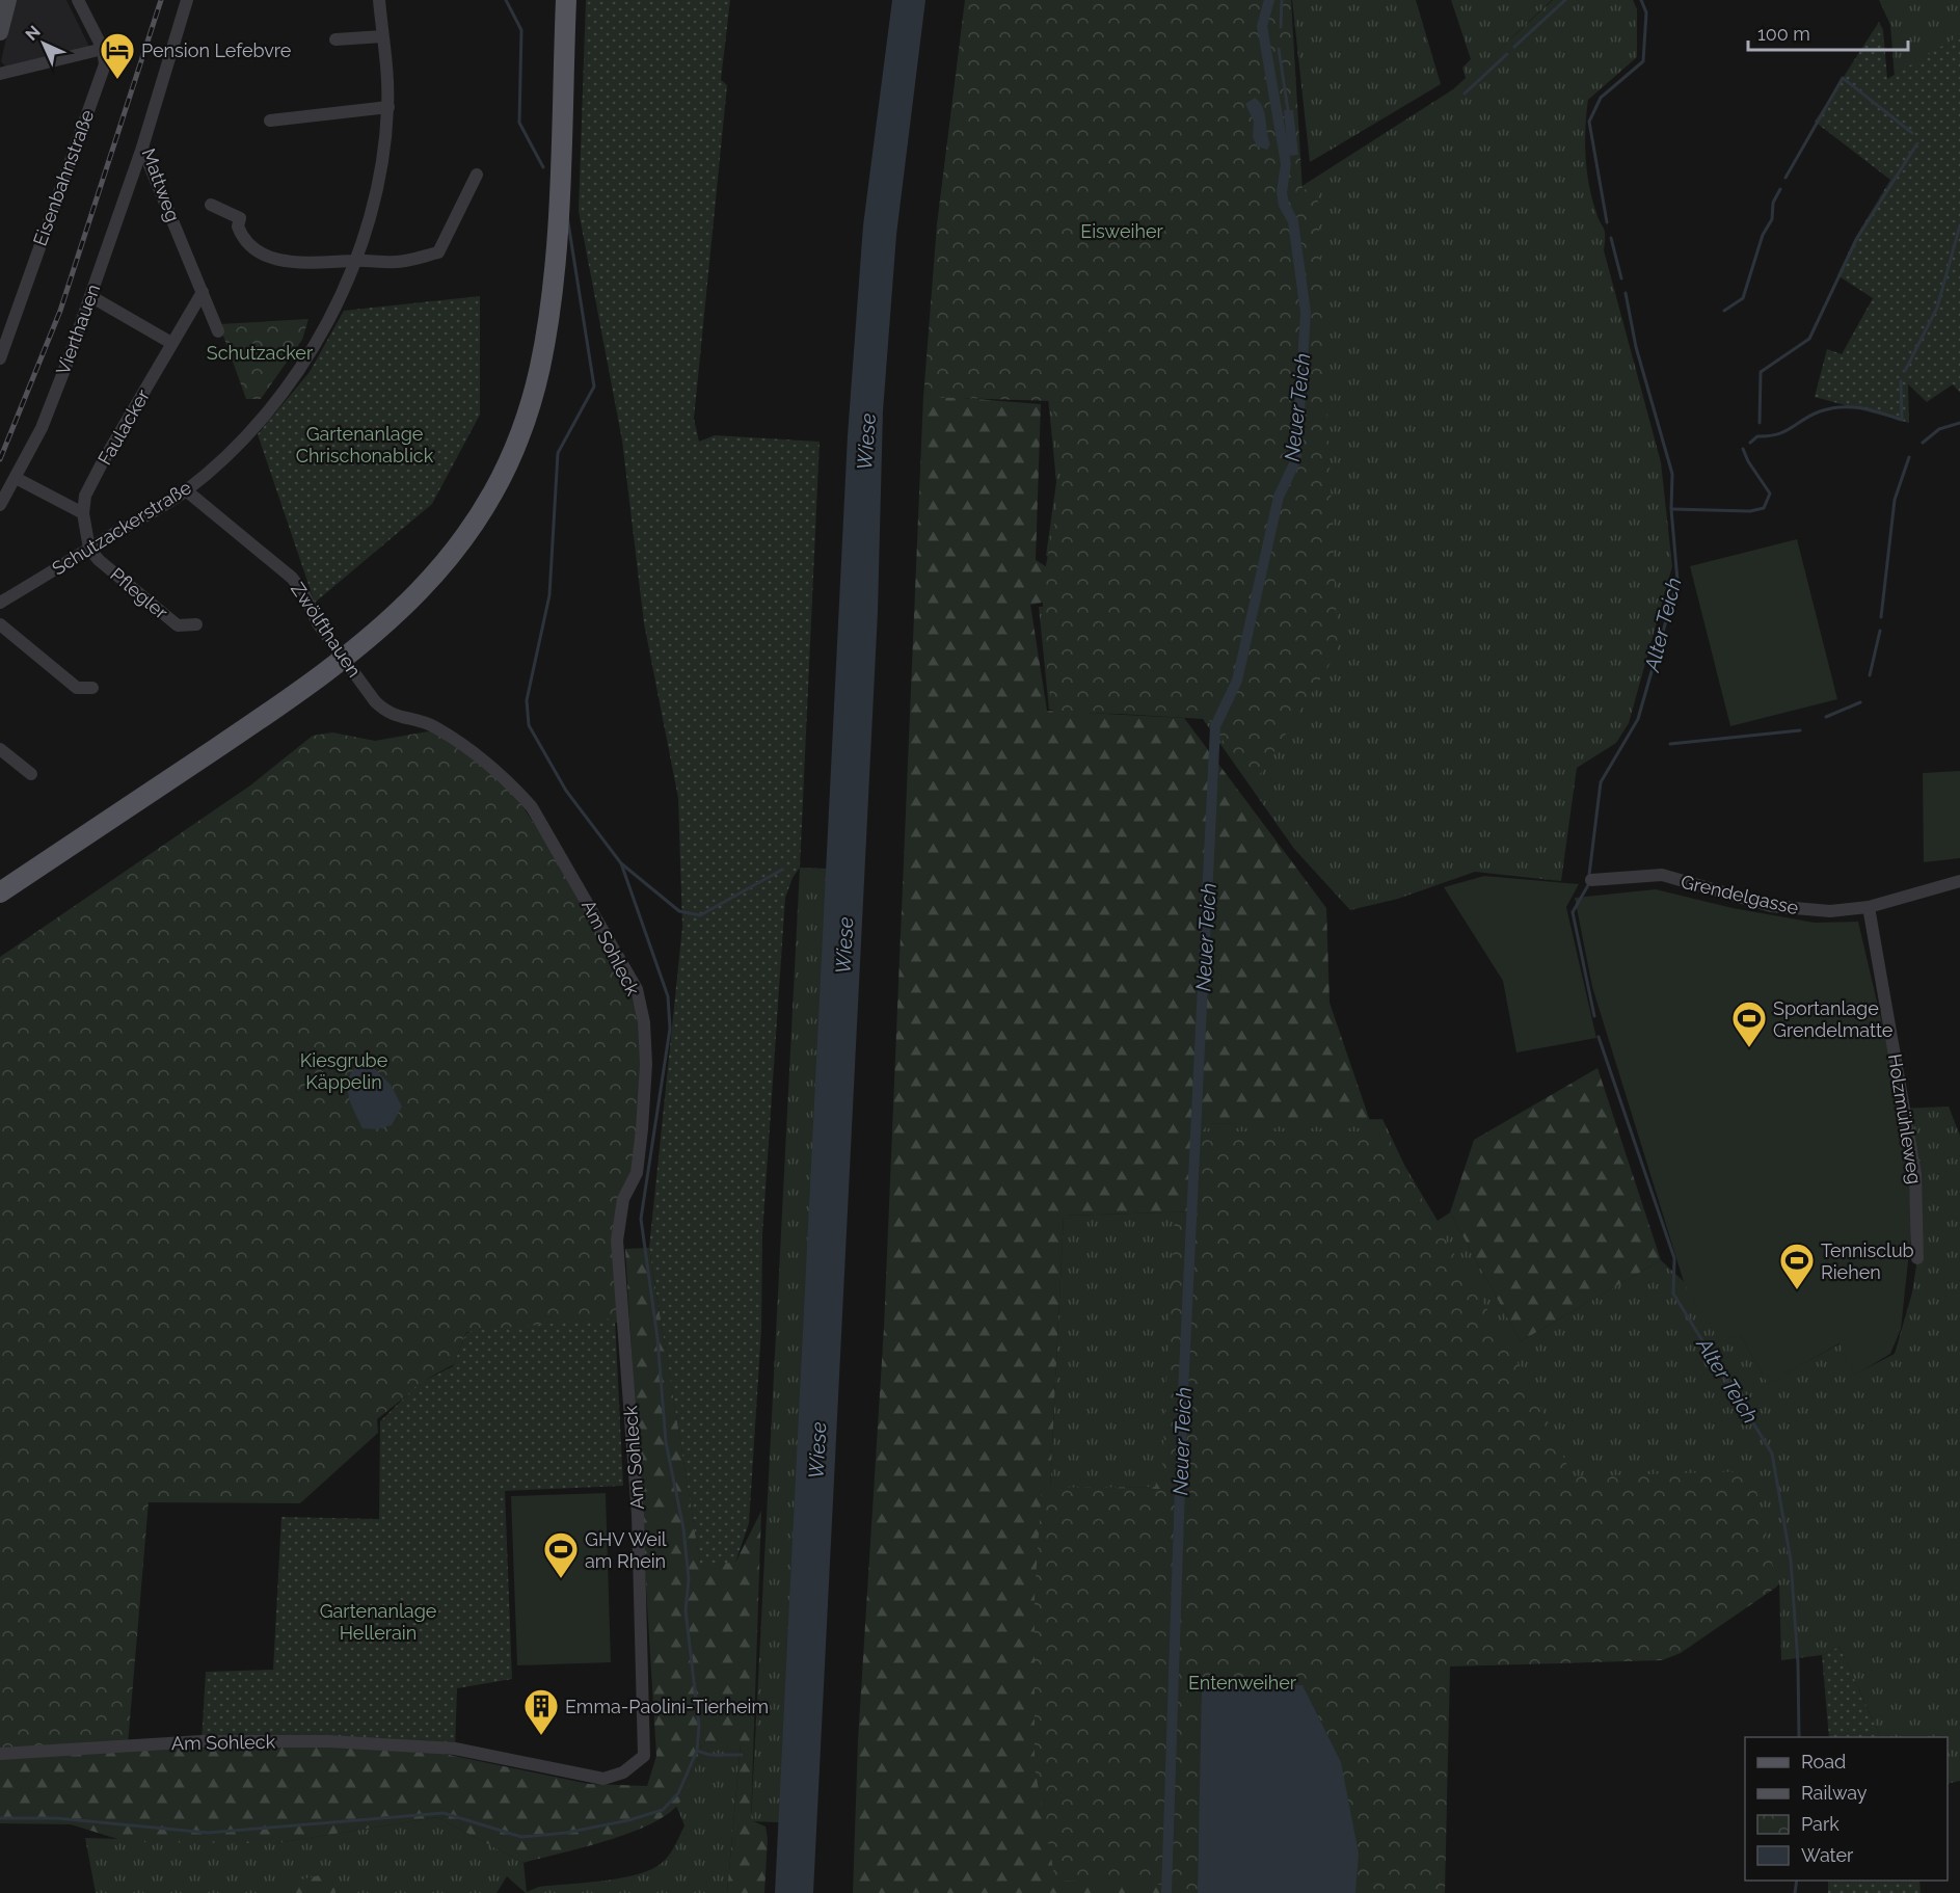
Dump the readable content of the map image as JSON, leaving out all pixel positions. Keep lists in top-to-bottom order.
{
  "streets": {
    "street": [
      "Eisenbahnstraße",
      "Mattweg",
      "Vierthauen",
      "Faulacker",
      "Schutzackerstraße",
      "Pflegler",
      "Zwölfthauen",
      "Grendelgasse",
      "Am Sohleck",
      "Holzmühleweg"
    ]
  },
  "crossings": [
    ["Mattweg", "Vierthauen"],
    ["Mattweg", "Faulacker"],
    ["Faulacker", "Schutzackerstraße"],
    ["Faulacker", "Pflegler"],
    ["Schutzackerstraße", "Pflegler"],
    ["Schutzackerstraße", "Zwölfthauen"],
    ["Zwölfthauen", "Am Sohleck"],
    ["Grendelgasse", "Holzmühleweg"]
  ],
  "water": ["Neuer Teich", "Wiese", "Alter Teich"],
  "parks": [
    "Eisweiher",
    "Schutzacker",
    "Gartenanlage Chrischonablick",
    "Kiesgrube Käppelin",
    "Gartenanlage Hellerain",
    "Entenweiher"
  ],
  "places": {
    "hotel": ["Pension Lefebvre"],
    "sports": ["Sportanlage Grendelmatte", "Tennisclub Riehen", "GHV Weil am Rhein"],
    "building": ["Emma-Paolini-Tierheim"]
  },
  "legend": [
    "Road",
    "Railway",
    "Park",
    "Water"
  ],
  "scale_bar": "100 m",
  "north": "top left"
}
